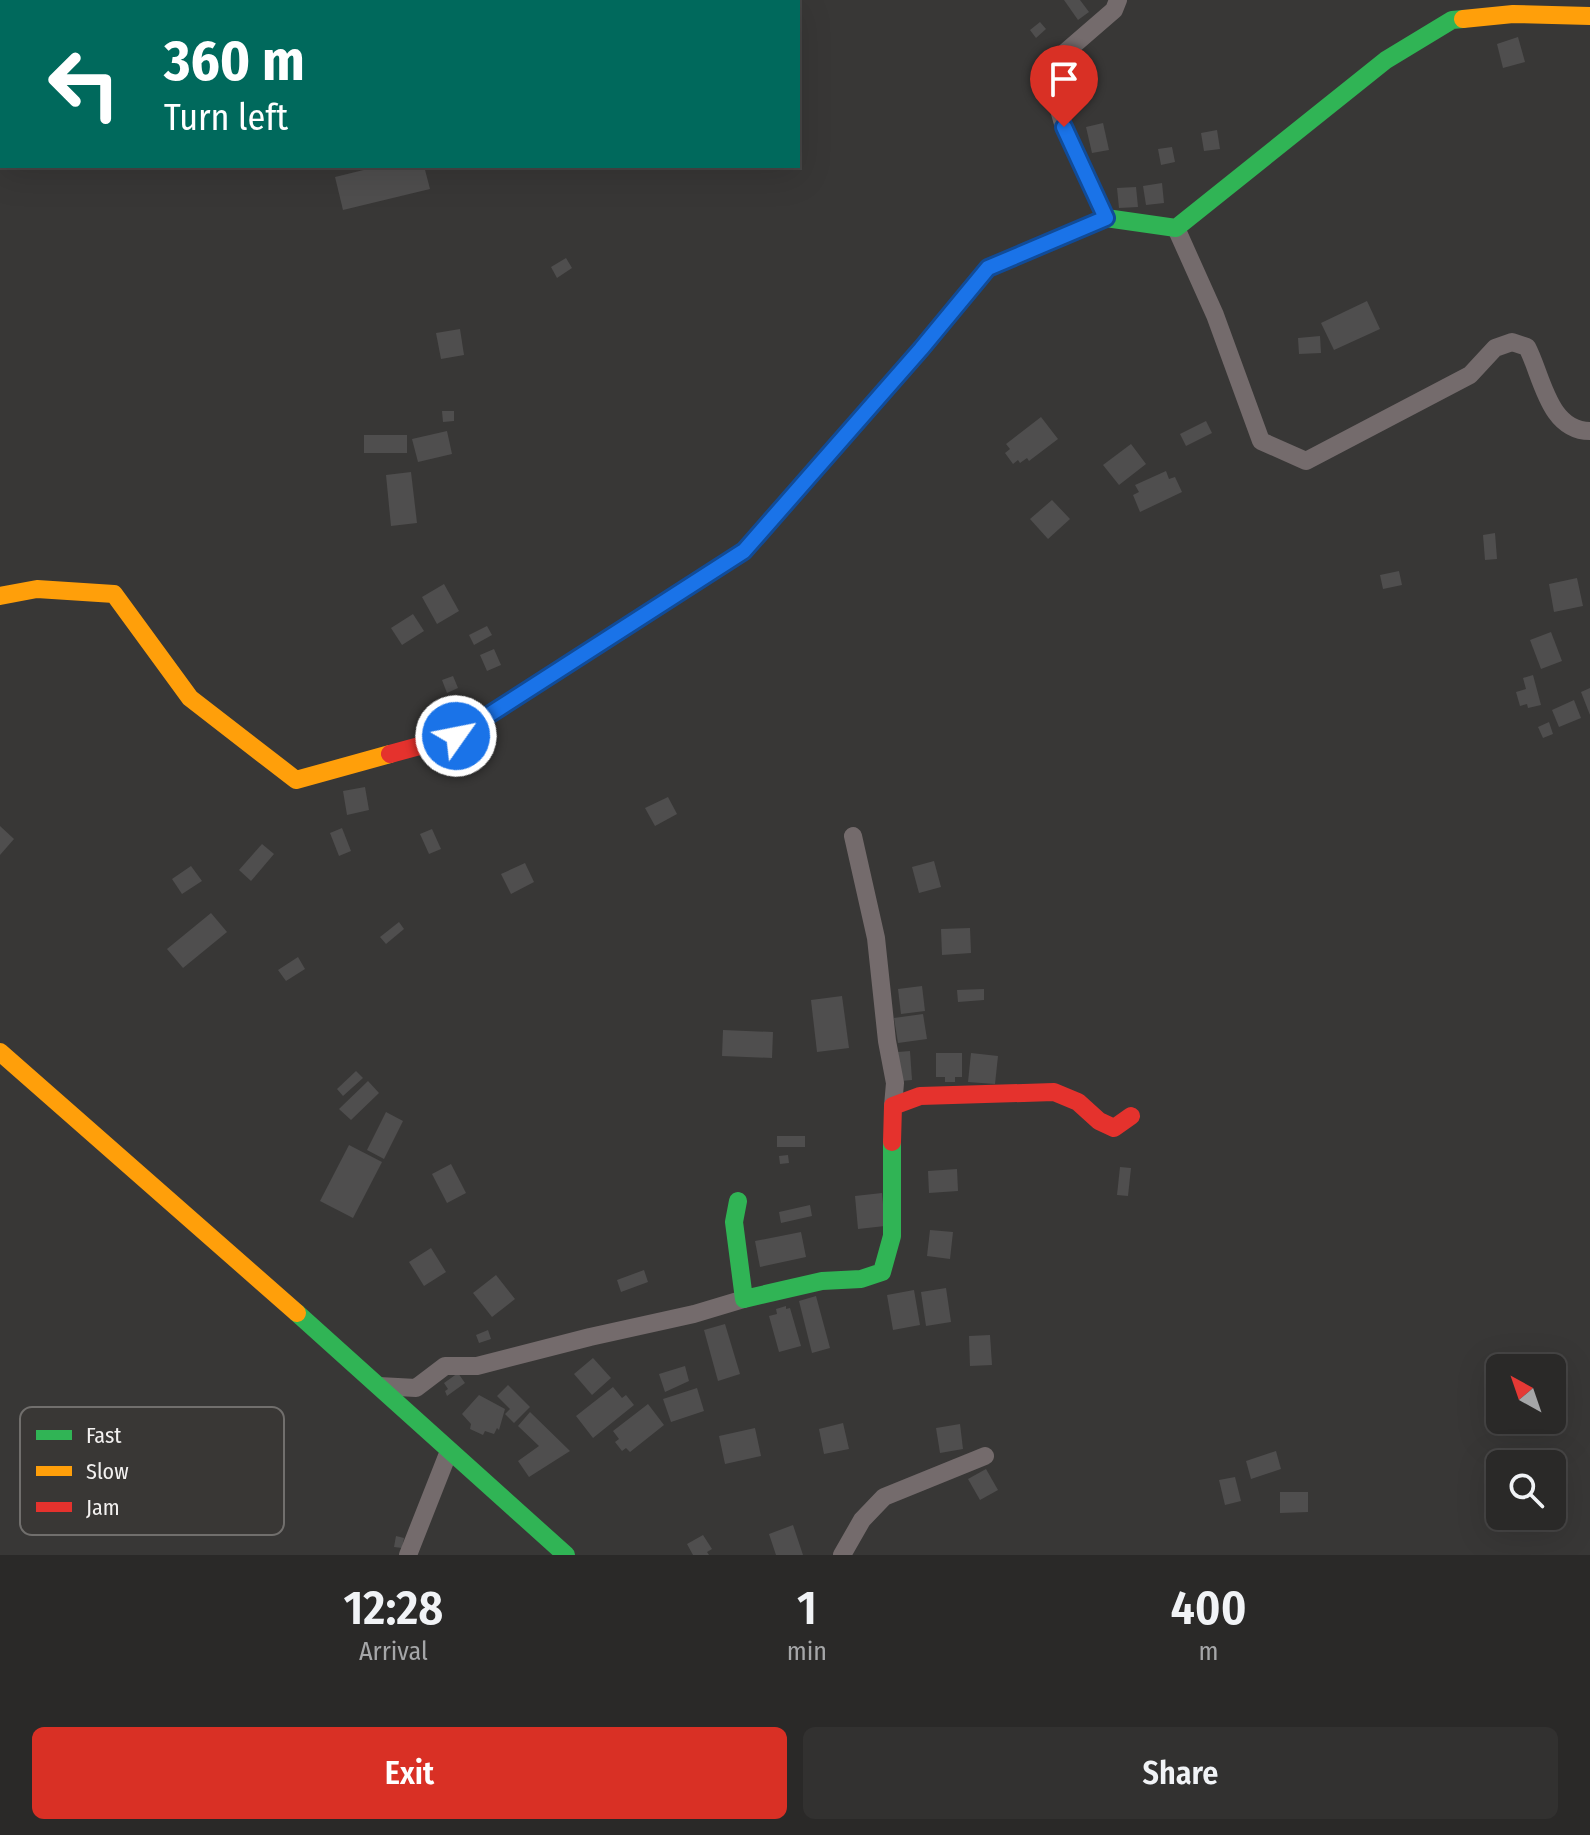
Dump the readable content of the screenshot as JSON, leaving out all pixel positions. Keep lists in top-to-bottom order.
{
  "legend": ["Fast", "Slow", "Jam"],
  "north": "top left",
  "page": {
    "turn": ["360 m", "Turn left"],
    "eta": [
      "12:28",
      "Arrival",
      "1",
      "min",
      "400",
      "m"
    ],
    "buttons": ["Exit", "Share"]
  }
}
